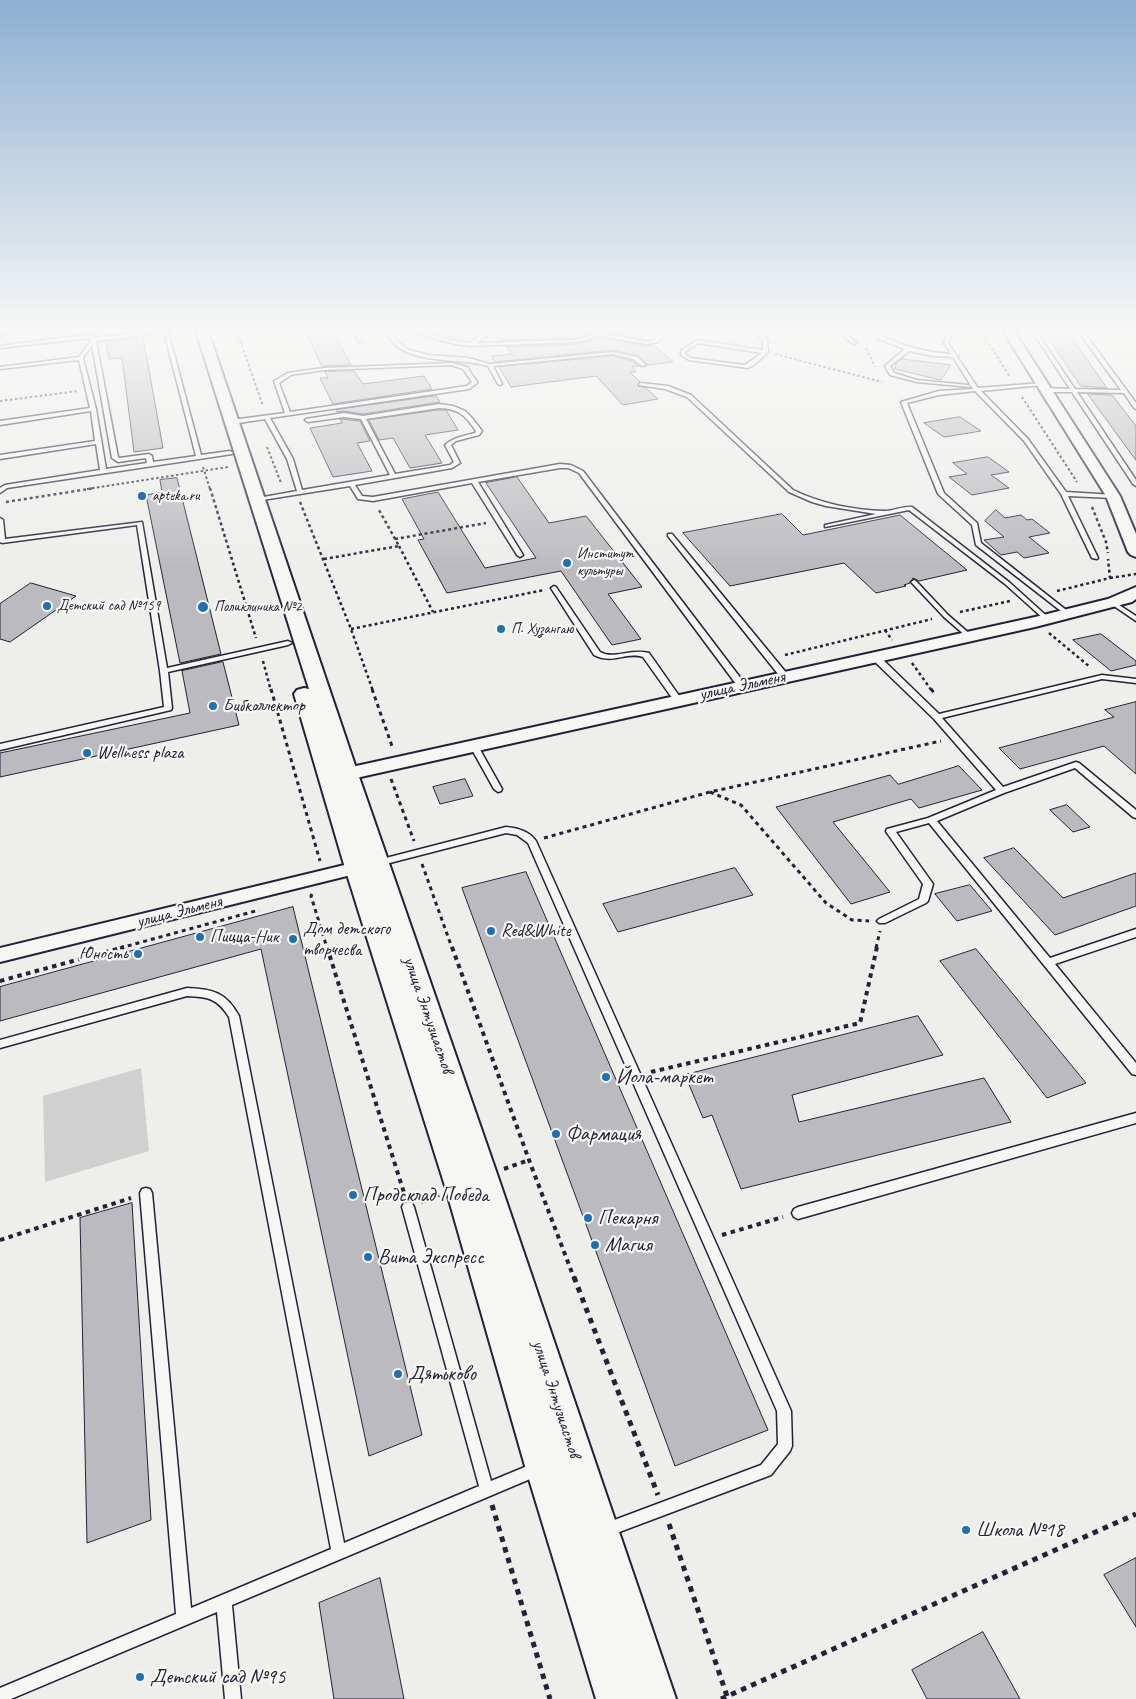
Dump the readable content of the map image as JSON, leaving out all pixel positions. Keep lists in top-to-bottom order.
{
  "streets": {
    "main road": ["улица Энтузиастов"],
    "street": ["улица Эльменя"]
  },
  "crossings": [
    ["улица Эльменя", "улица Энтузиастов"]
  ],
  "places": [
    "apteka.ru",
    "Институт культуры",
    "Детский сад №159",
    "Поликлиника №2",
    "П. Хузангаю",
    "Бибколлектор",
    "Wellness plaza",
    "Red&White",
    "Пицца-Ник",
    "Дом детского творчесва",
    "Юность",
    "Йола-маркет",
    "Фармация",
    "Продсклад Победа",
    "Пекарня",
    "Магия",
    "Вита Экспресс",
    "Дятьково",
    "Школа №18",
    "Детский сад №95"
  ]
}
